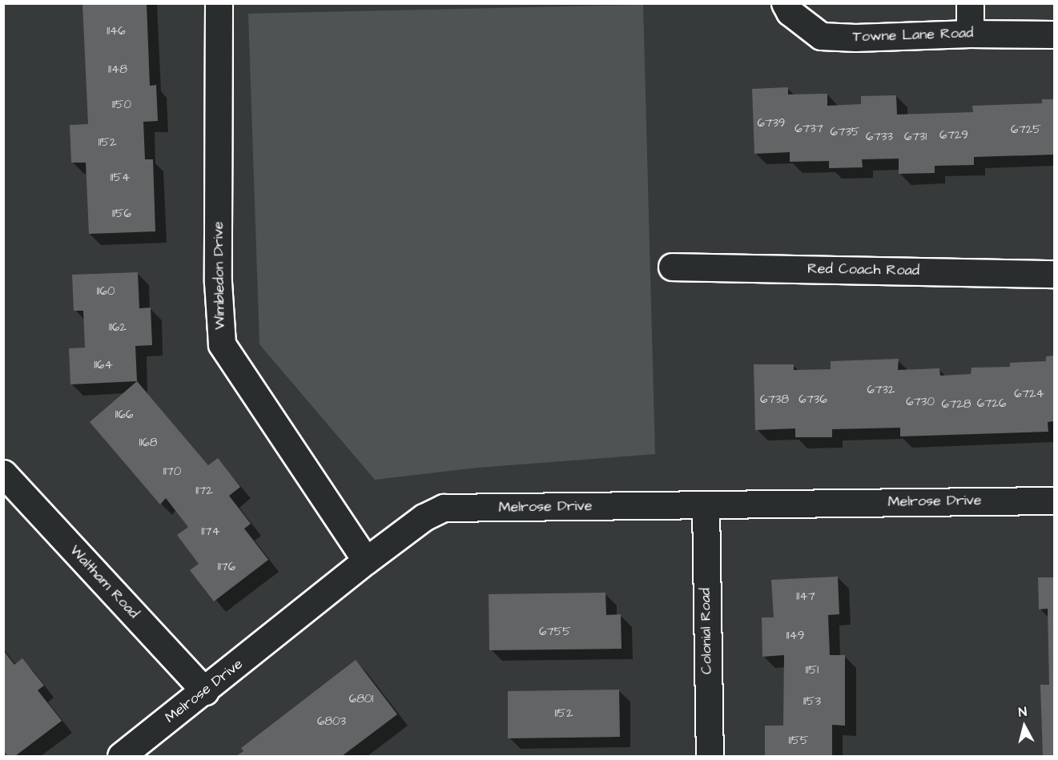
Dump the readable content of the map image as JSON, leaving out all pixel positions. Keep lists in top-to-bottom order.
{
  "streets": {
    "street": [
      "Towne Lane Road",
      "Red Coach Road",
      "Wimbledon Drive",
      "Melrose Drive",
      "Waltham Road",
      "Colonial Road"
    ]
  },
  "crossings": [
    ["Wimbledon Drive", "Melrose Drive"],
    ["Melrose Drive", "Waltham Road"],
    ["Melrose Drive", "Colonial Road"]
  ],
  "house_numbers": [
    "1146",
    "1148",
    "1150",
    "6739",
    "6737",
    "6725",
    "6735",
    "6729",
    "6733",
    "6731",
    "1152",
    "1154",
    "1156",
    "1160",
    "1162",
    "1164",
    "6732",
    "6724",
    "6738",
    "6736",
    "6730",
    "6726",
    "6728",
    "1166",
    "1168",
    "1170",
    "1172",
    "1174",
    "1176",
    "1147",
    "6755",
    "1149",
    "1151",
    "6801",
    "1153",
    "1152",
    "6803",
    "1155"
  ],
  "north": "top"
}
